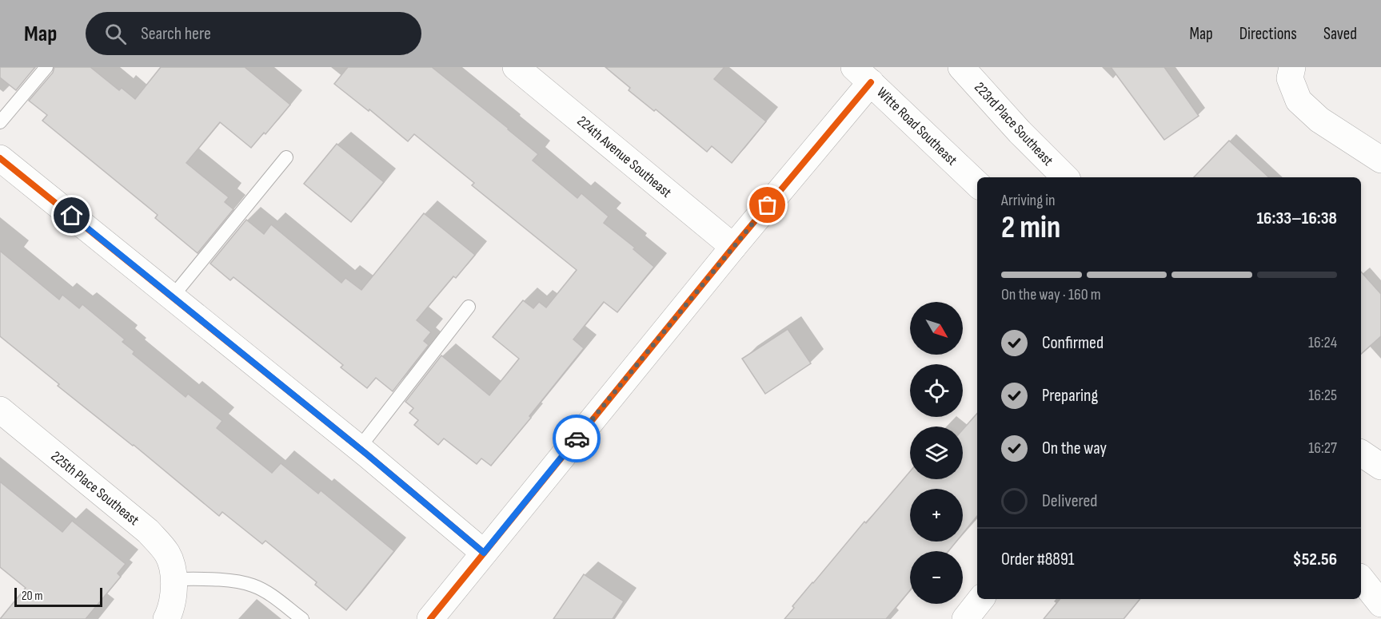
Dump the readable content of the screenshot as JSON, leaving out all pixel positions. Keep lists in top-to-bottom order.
{
  "streets": {
    "street": [
      "223rd Place Southeast",
      "Witte Road Southeast",
      "224th Avenue Southeast",
      "225th Place Southeast"
    ]
  },
  "scale_bar": "20 m",
  "north": "bottom right",
  "page": {
    "header": "Map",
    "search": "Search here",
    "nav": ["Map", "Directions", "Saved"],
    "heading": ["2 min", "Arriving in", "16:33–16:38"],
    "panel": ["Order #8891", "$52.56"],
    "bar": "On the way · 160 m",
    "map_buttons": ["+", "−"],
    "list": [
      ["Confirmed", "16:24"],
      ["Preparing", "16:25"],
      ["On the way", "16:27"],
      "Delivered"
    ],
    "scale": "20 m"
  }
}
